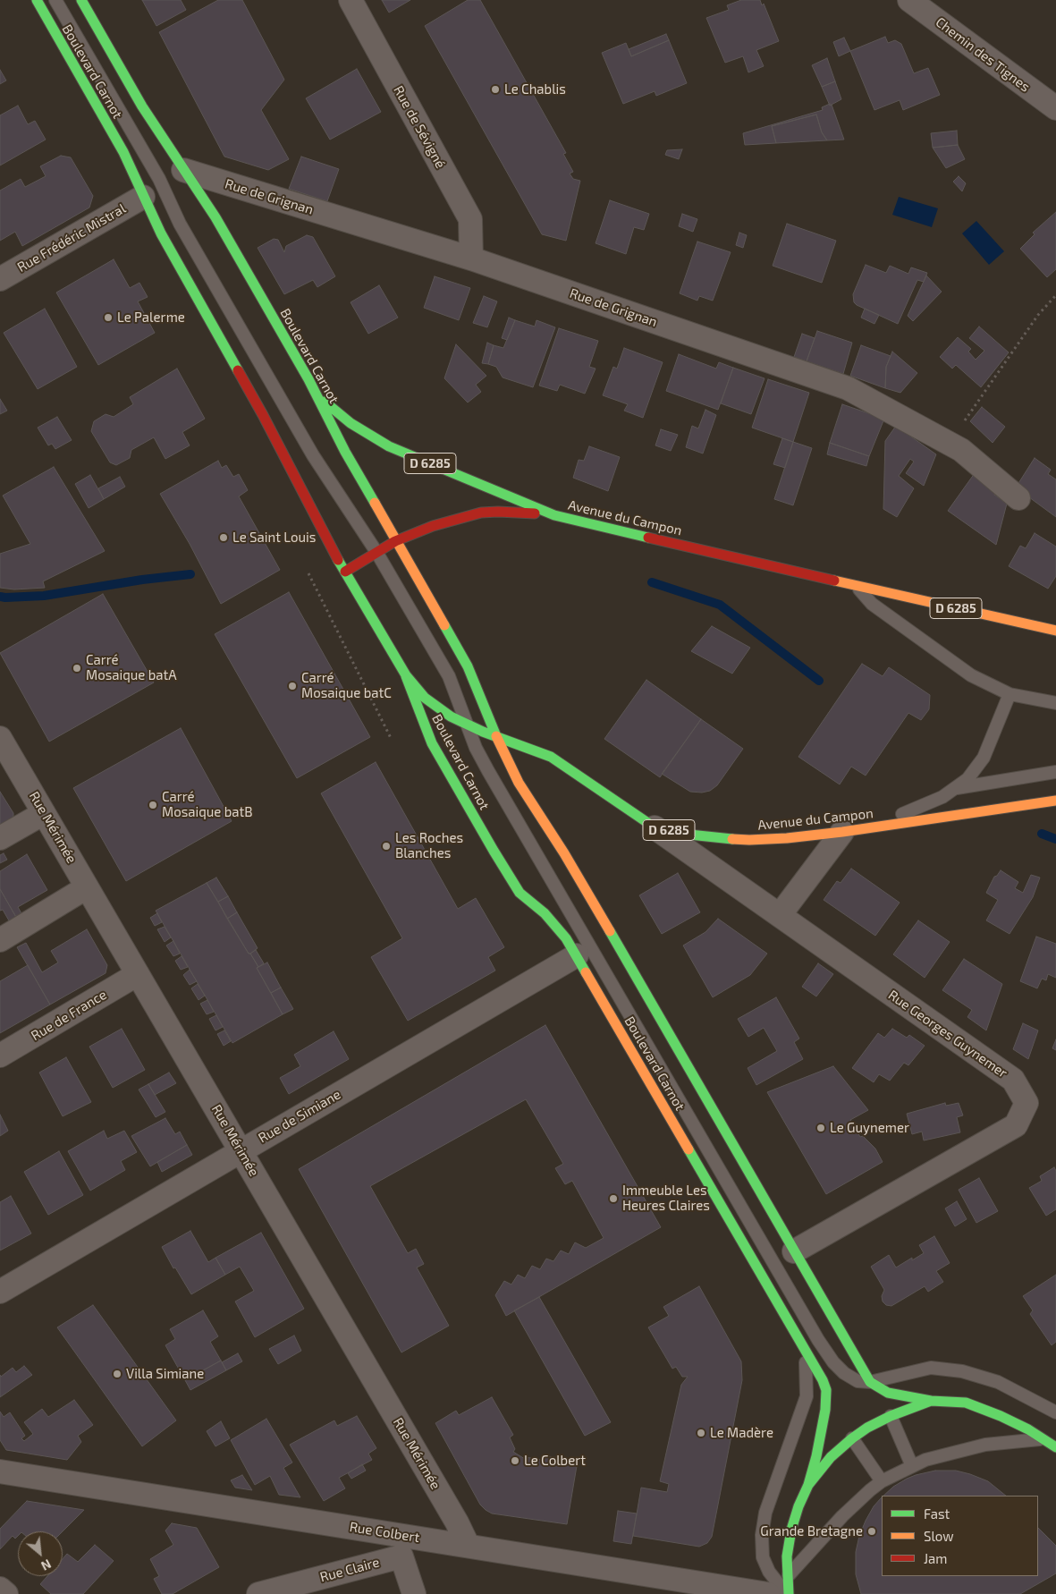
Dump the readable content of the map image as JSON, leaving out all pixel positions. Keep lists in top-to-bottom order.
{
  "streets": {
    "main road": ["Boulevard Carnot", "D 6285", "Avenue du Campon"],
    "street": [
      "Chemin des Tignes",
      "Rue de Sévigné",
      "Rue de Grignan",
      "Rue Frédéric Mistral",
      "Rue Mérimée",
      "Rue de France",
      "Rue Georges Guynemer",
      "Rue de Simiane",
      "Rue Colbert",
      "Rue Claire"
    ]
  },
  "crossings": [
    ["Boulevard Carnot", "Rue de Grignan"],
    ["Boulevard Carnot", "Rue Frédéric Mistral"],
    ["Boulevard Carnot", "Avenue du Campon"],
    ["Boulevard Carnot", "Rue Georges Guynemer"],
    ["Boulevard Carnot", "Rue de Simiane"],
    ["Rue de Sévigné", "Rue de Grignan"],
    ["Avenue du Campon", "Rue Georges Guynemer"],
    ["Rue Mérimée", "Rue de France"],
    ["Rue Mérimée", "Rue de Simiane"],
    ["Rue Mérimée", "Rue Colbert"],
    ["Rue Colbert", "Rue Claire"]
  ],
  "places": [
    "Le Chablis",
    "Le Palerme",
    "Le Saint Louis",
    "Carré Mosaique batA",
    "Carré Mosaique batC",
    "Carré Mosaique batB",
    "Les Roches Blanches",
    "Le Guynemer",
    "Immeuble Les Heures Claires",
    "Villa Simiane",
    "Le Madère",
    "Le Colbert",
    "Grande Bretagne"
  ],
  "legend": ["Fast", "Slow", "Jam"],
  "north": "bottom right"
}
